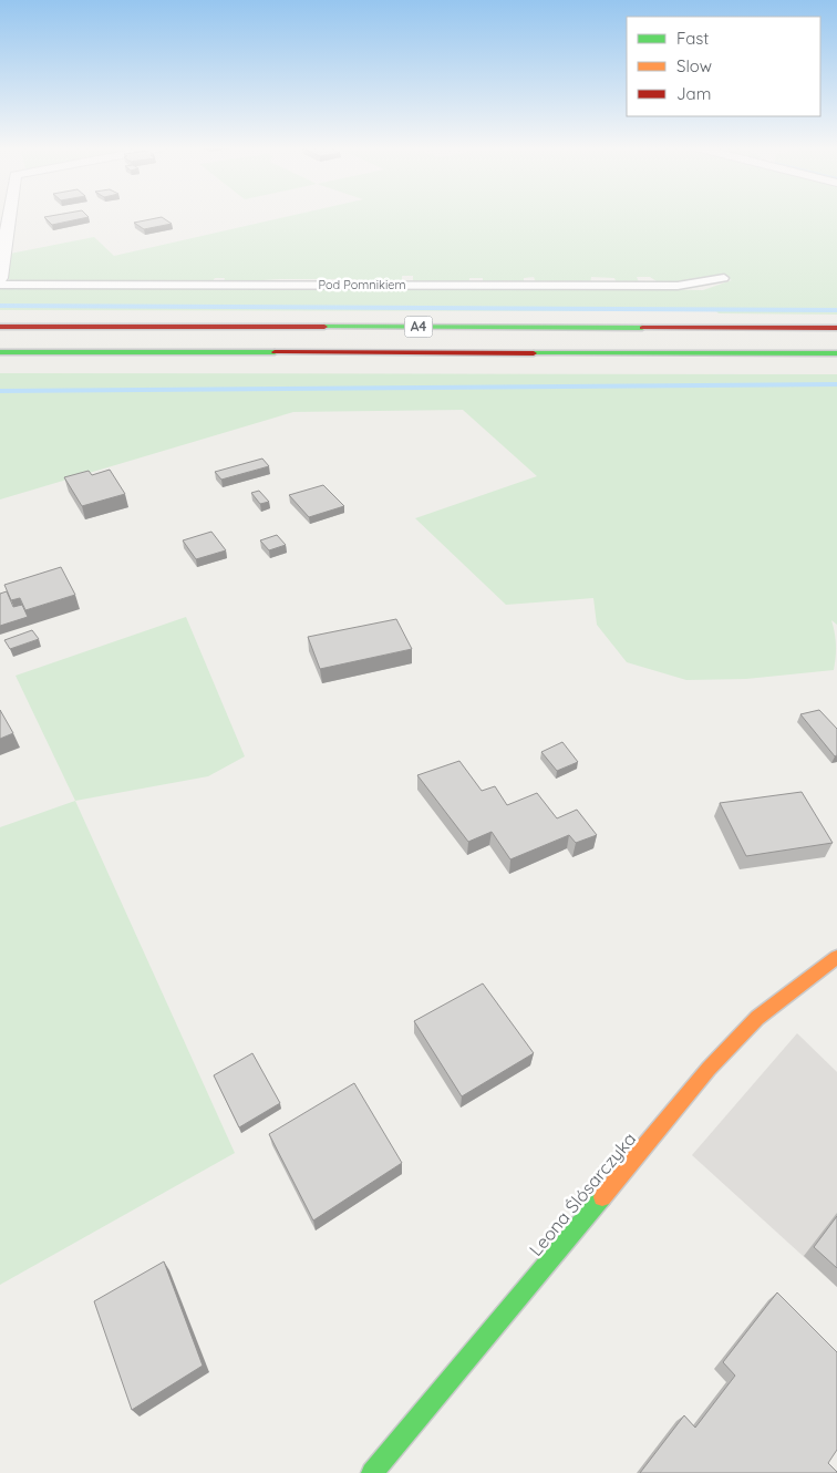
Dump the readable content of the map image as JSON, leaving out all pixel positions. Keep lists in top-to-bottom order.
{
  "streets": {
    "main road": ["A4", "Leona Ślósarczyka"],
    "lane": ["Pod Pomnikiem"]
  },
  "legend": ["Fast", "Slow", "Jam"]
}
